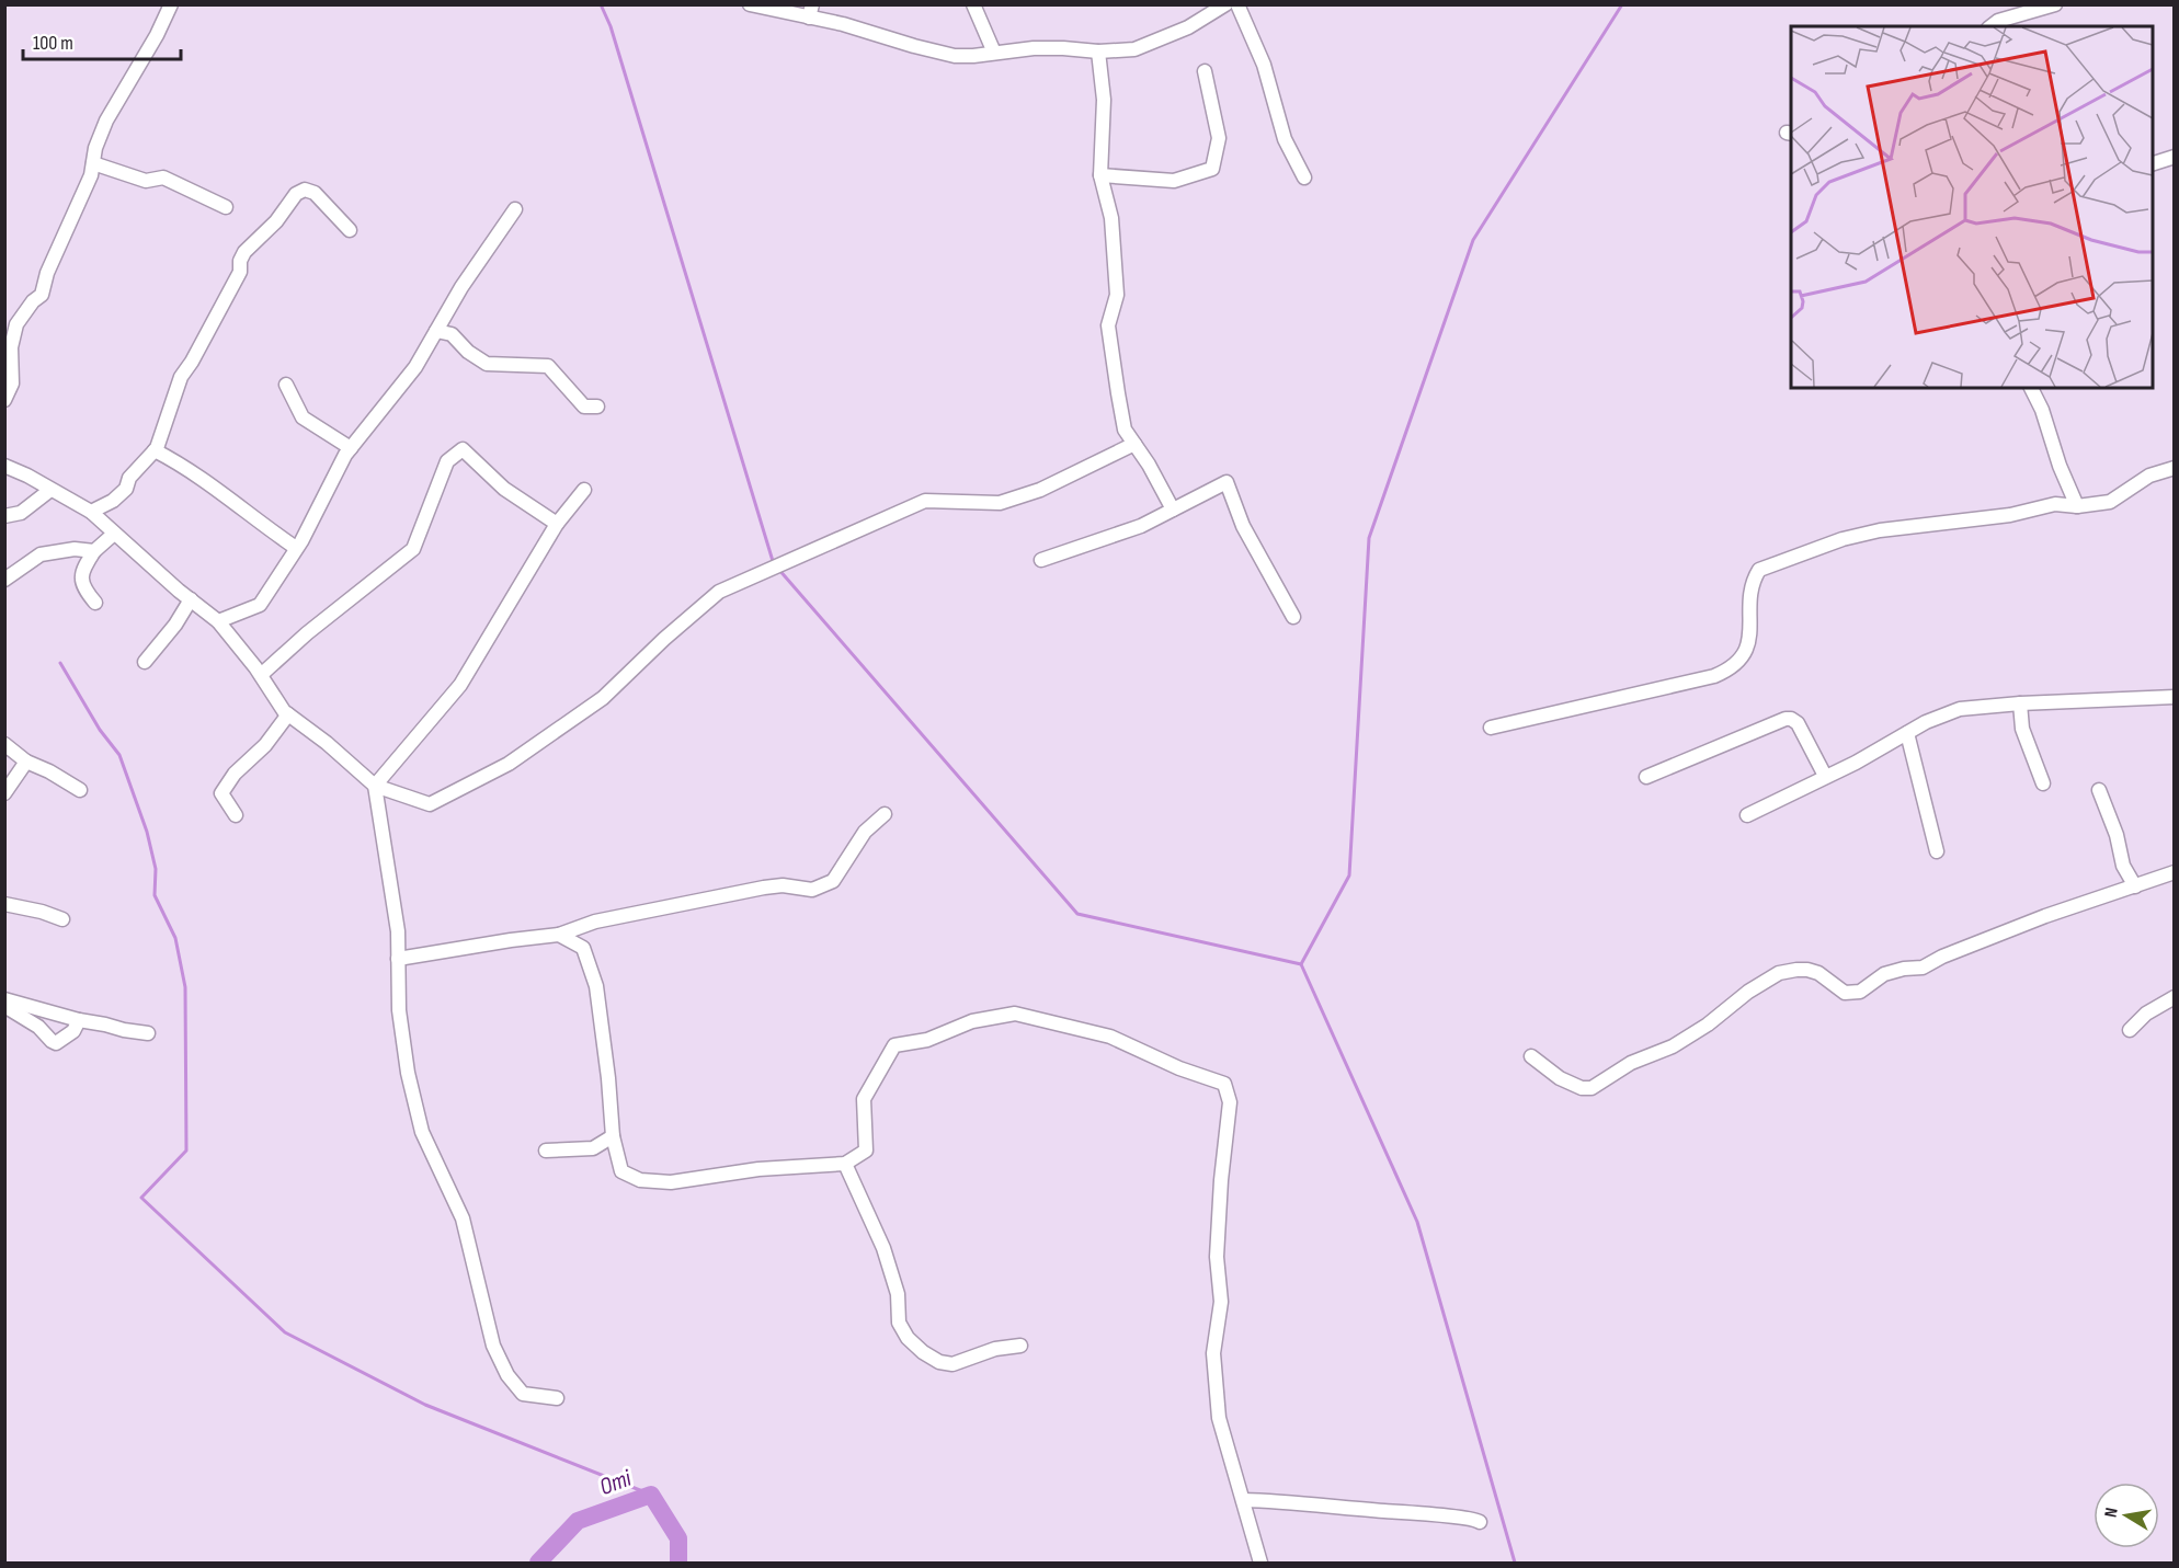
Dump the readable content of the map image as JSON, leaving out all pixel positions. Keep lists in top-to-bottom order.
{
  "water": ["Omi"],
  "scale_bar": "100 m",
  "north": "left"
}
